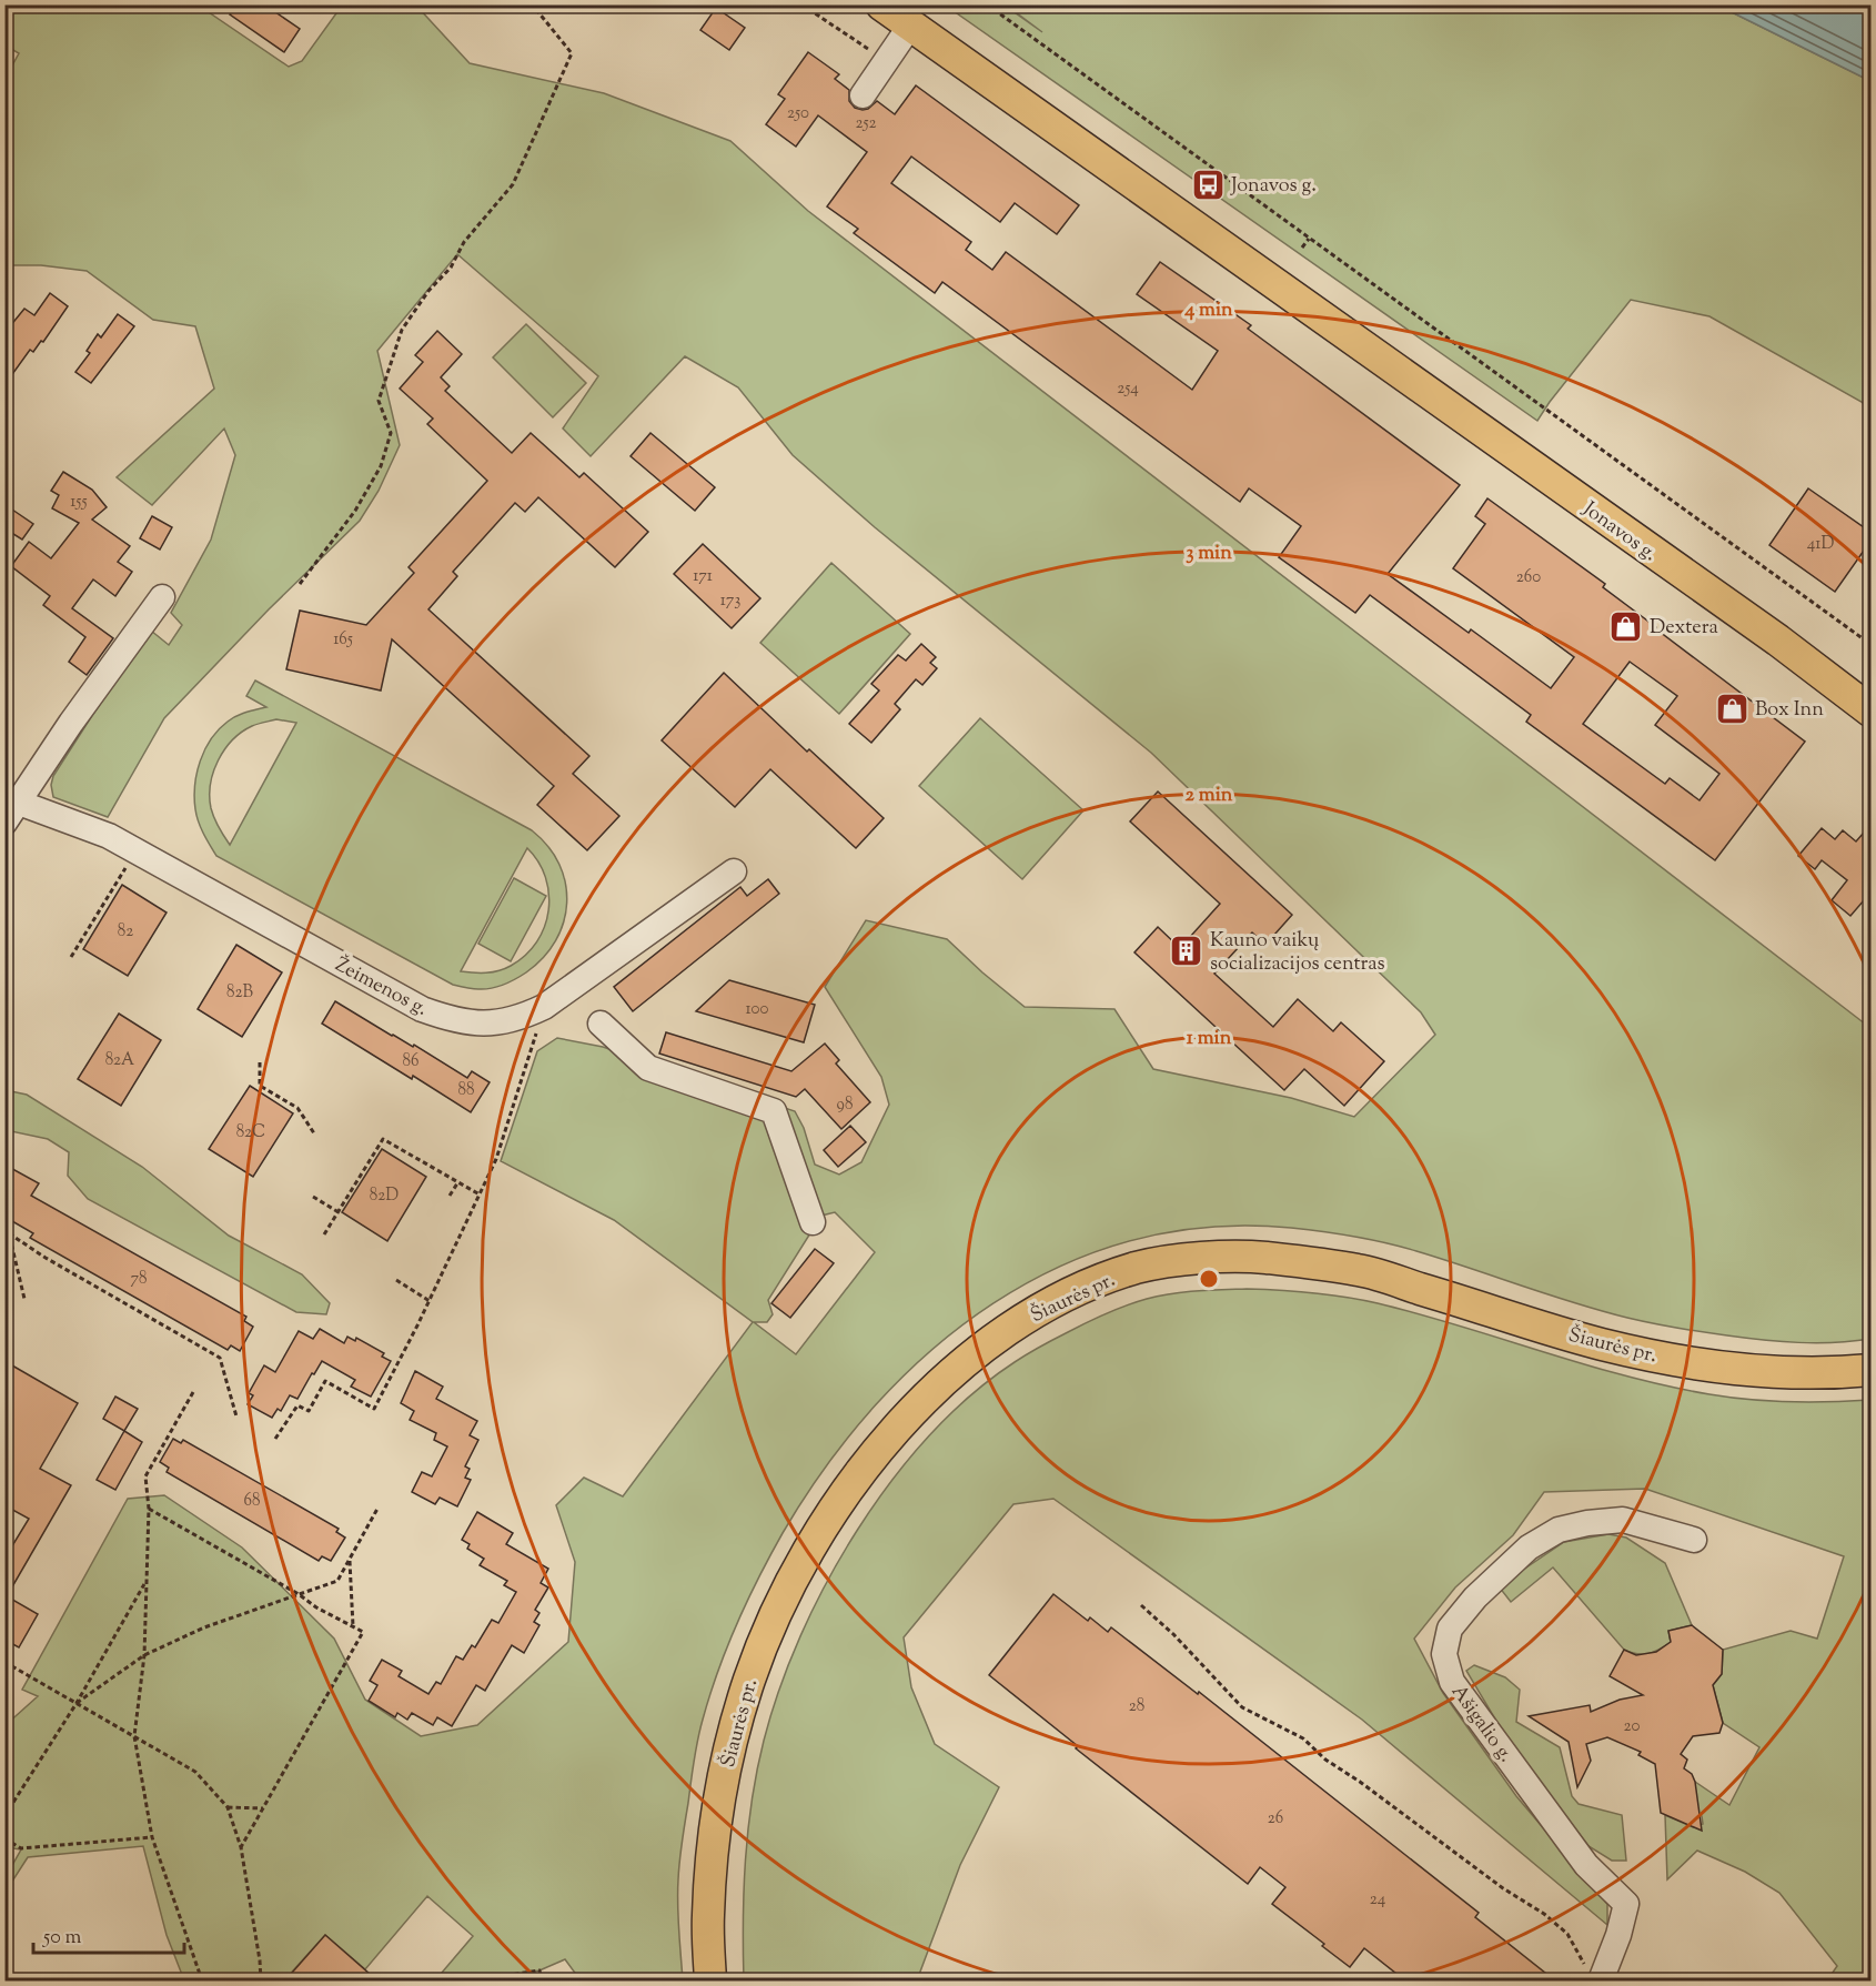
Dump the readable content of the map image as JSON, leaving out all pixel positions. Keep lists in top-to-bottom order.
{
  "streets": {
    "main road": ["Jonavos g.", "Šiaurės pr."],
    "street": ["Žeimenos g.", "Ašigalio g."]
  },
  "places": {
    "bus stop": ["Jonavos g."],
    "shop": ["Dextera", "Box Inn"],
    "building": ["Kauno vaikų socializacijos centras"]
  },
  "house_numbers": [
    "250",
    "252",
    "254",
    "155",
    "41D",
    "171",
    "260",
    "173",
    "165",
    "82",
    "82B",
    "100",
    "82A",
    "86",
    "88",
    "98",
    "82C",
    "82D",
    "78",
    "68",
    "28",
    "20",
    "26",
    "24"
  ],
  "scale_bar": "50 m",
  "rings": [
    "4 min",
    "3 min",
    "2 min",
    "1 min"
  ]
}
